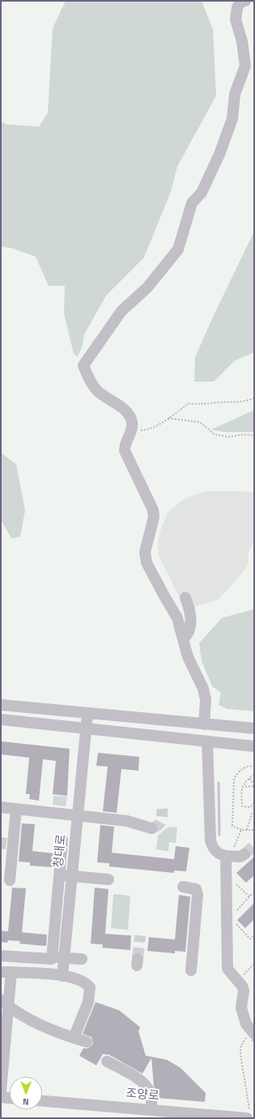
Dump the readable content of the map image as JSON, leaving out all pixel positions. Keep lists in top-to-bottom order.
{
  "streets": {
    "street": ["청대로", "조양로"]
  },
  "north": "bottom"
}
